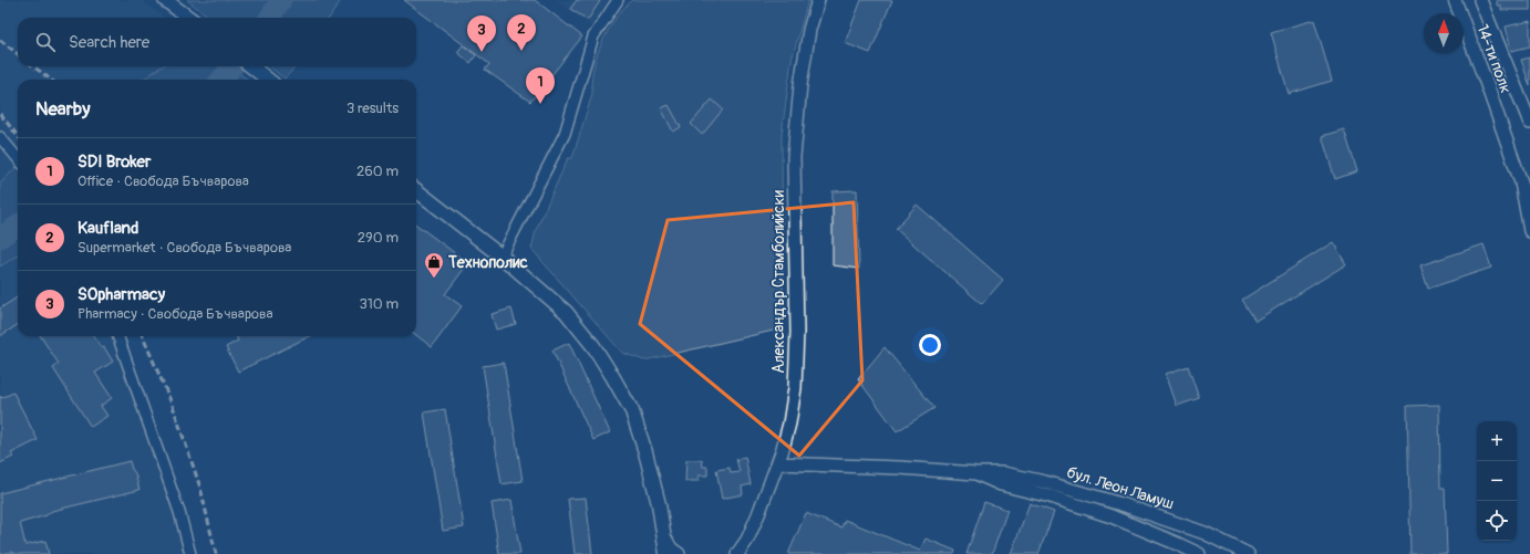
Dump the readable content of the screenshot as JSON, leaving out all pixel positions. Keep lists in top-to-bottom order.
{
  "streets": {
    "street": ["14-ти полк", "Александър Стамболийски", "бул. Леон Ламуш"]
  },
  "crossings": [
    ["Александър Стамболийски", "бул. Леон Ламуш"]
  ],
  "places": {
    "shop": ["Технополис"]
  },
  "north": "top",
  "page": {
    "pins": ["2", "3", "1"],
    "search": "Search here",
    "heading": ["Nearby", "3 results"],
    "list": [
      {
        "mark": "1",
        "name": "SDI Broker",
        "note": "Office · Свобода Бъчварова",
        "value": "260 m"
      },
      {
        "mark": "2",
        "name": "Kaufland",
        "note": "Supermarket · Свобода Бъчварова",
        "value": "290 m"
      },
      {
        "mark": "3",
        "name": "SOpharmacy",
        "note": "Pharmacy · Свобода Бъчварова",
        "value": "310 m"
      }
    ],
    "map_buttons": ["+", "−"]
  }
}
